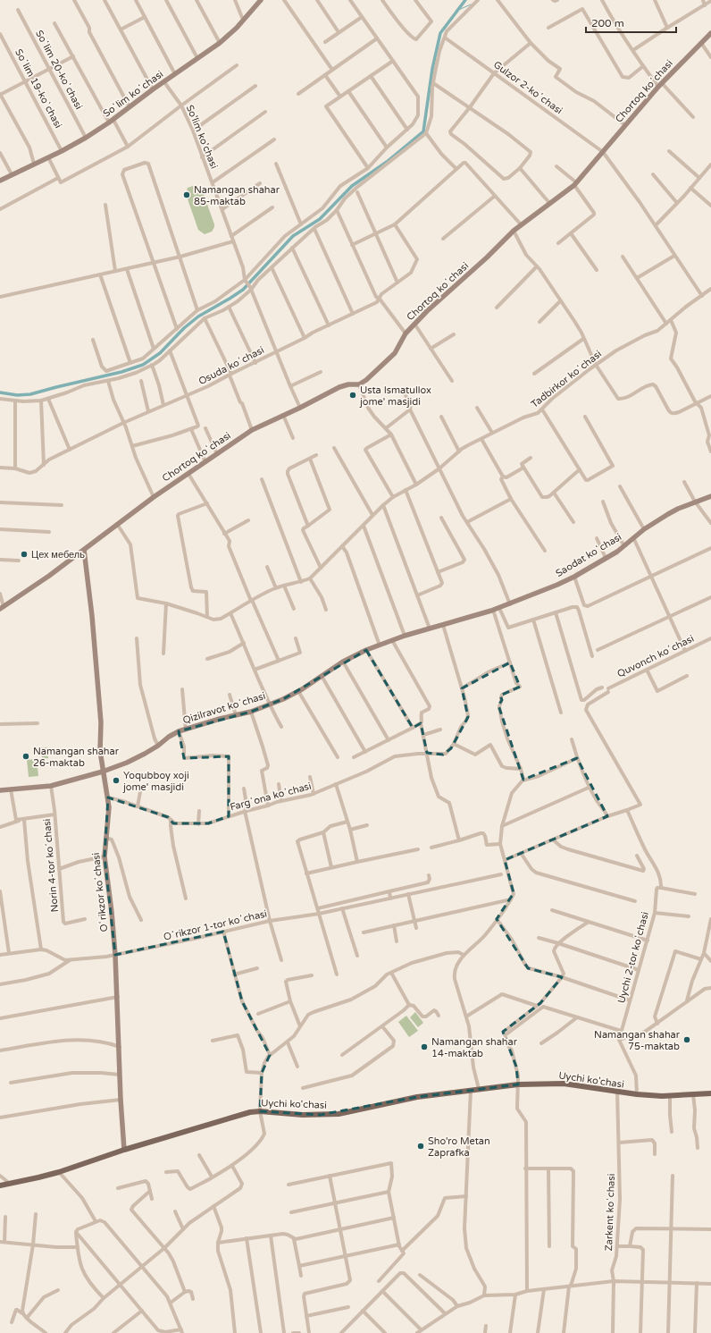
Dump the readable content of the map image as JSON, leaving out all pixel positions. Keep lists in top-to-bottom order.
{
  "streets": {
    "main road": [
      "Chortoq koʻchasi",
      "Soʻlim koʻchasi",
      "Saodat koʻchasi",
      "Qizilravot koʻchasi",
      "Oʻrikzor koʻchasi",
      "Uychi ko'chasi"
    ],
    "street": [
      "Soʻlim 20-koʻchasi",
      "Gulzor 2-koʻchasi",
      "Soʻlim 19-koʻchasi",
      "So'lim ko'chasi",
      "Osuda koʻchasi",
      "Tadbirkor koʻchasi",
      "Quvonch koʻchasi",
      "Fargʻona koʻchasi",
      "Norin 4-tor koʻchasi",
      "Oʻrikzor 1-tor koʻchasi",
      "Uychi 2-tor koʻchasi",
      "Zarkent koʻchasi"
    ]
  },
  "crossings": [
    ["Soʻlim 20-koʻchasi", "Soʻlim koʻchasi"],
    ["Gulzor 2-koʻchasi", "Chortoq koʻchasi"],
    ["Gulzor 2-koʻchasi", "Tadbirkor koʻchasi"],
    ["Soʻlim 19-koʻchasi", "Soʻlim koʻchasi"],
    ["Chortoq koʻchasi", "Tadbirkor koʻchasi"],
    ["Chortoq koʻchasi", "Oʻrikzor koʻchasi"],
    ["Soʻlim koʻchasi", "So'lim ko'chasi"],
    ["Saodat koʻchasi", "Qizilravot koʻchasi"],
    ["Qizilravot koʻchasi", "Norin 4-tor koʻchasi"],
    ["Qizilravot koʻchasi", "Oʻrikzor koʻchasi"],
    ["Fargʻona koʻchasi", "Oʻrikzor koʻchasi"],
    ["Oʻrikzor koʻchasi", "Oʻrikzor 1-tor koʻchasi"],
    ["Oʻrikzor koʻchasi", "Uychi ko'chasi"],
    ["Uychi ko'chasi", "Zarkent koʻchasi"]
  ],
  "places": [
    "Namangan shahar 85-maktab",
    "Usta Ismatullox jome' masjidi",
    "Цех мебель",
    "Namangan shahar 26-maktab",
    "Yoqubboy xoji jome' masjidi",
    "Namangan shahar 75-maktab",
    "Namangan shahar 14-maktab",
    "Sho'ro Metan Zaprafka"
  ],
  "scale_bar": "200 m"
}
